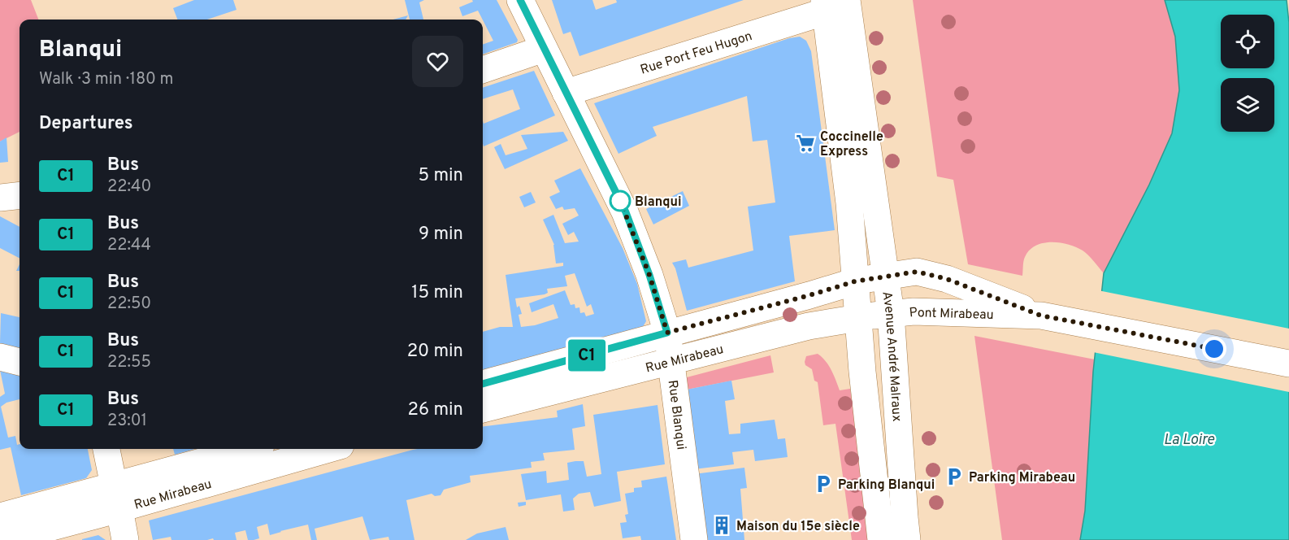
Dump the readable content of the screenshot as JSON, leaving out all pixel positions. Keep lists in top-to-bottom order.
{
  "streets": {
    "main road": [
      "Rue Port Feu Hugon",
      "Pont Mirabeau",
      "Avenue André Malraux",
      "Rue Mirabeau",
      "Rue Blanqui"
    ]
  },
  "crossings": [
    ["Rue Port Feu Hugon", "Avenue André Malraux"],
    ["Rue Port Feu Hugon", "Rue Blanqui"],
    ["Pont Mirabeau", "Avenue André Malraux"],
    ["Pont Mirabeau", "Rue Mirabeau"],
    ["Avenue André Malraux", "Rue Mirabeau"],
    ["Rue Mirabeau", "Rue Blanqui"]
  ],
  "water": ["La Loire"],
  "places": {
    "supermarket": ["Coccinelle Express"],
    "other": ["Blanqui"],
    "parking": ["Parking Mirabeau", "Parking Blanqui"],
    "building": ["Maison du 15e siècle"]
  },
  "lines": ["bus line C1"],
  "page": {
    "on_map": "C1",
    "heading": [
      ["Blanqui", "Walk · 3 min · 180 m"],
      "Departures"
    ],
    "list": [
      {
        "mark": "C1",
        "name": "Bus",
        "note": "22:40",
        "value": "5 min"
      },
      {
        "mark": "C1",
        "name": "Bus",
        "note": "22:44",
        "value": "9 min"
      },
      {
        "mark": "C1",
        "name": "Bus",
        "note": "22:50",
        "value": "15 min"
      },
      {
        "mark": "C1",
        "name": "Bus",
        "note": "22:55",
        "value": "20 min"
      },
      {
        "mark": "C1",
        "name": "Bus",
        "note": "23:01",
        "value": "26 min"
      }
    ]
  }
}
